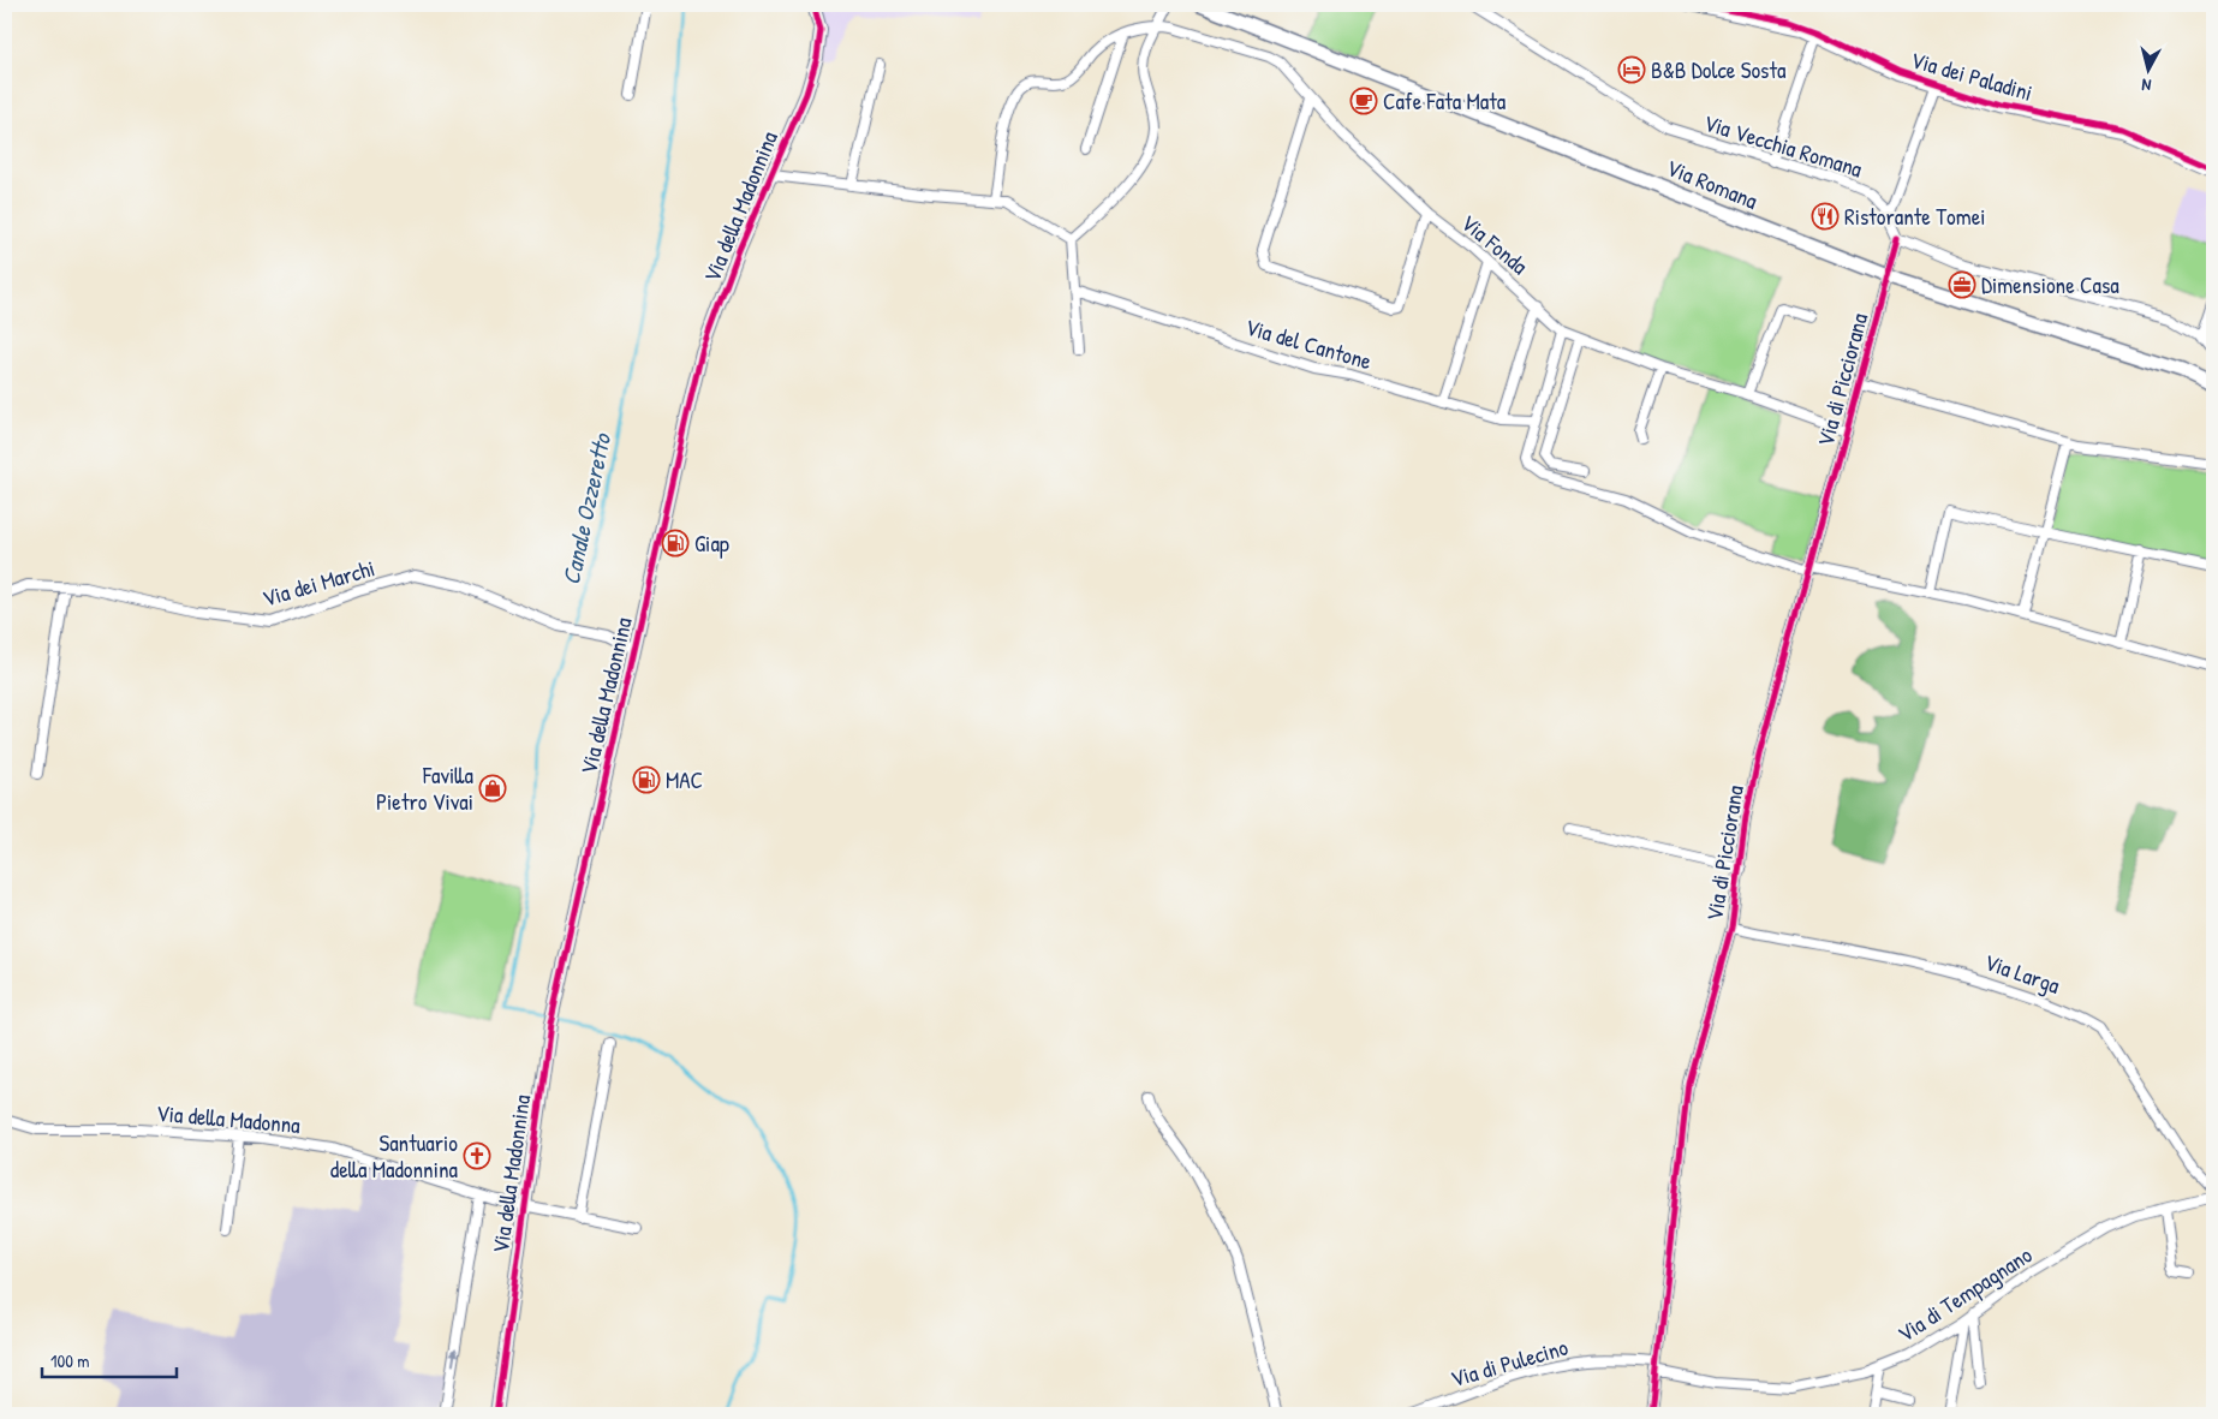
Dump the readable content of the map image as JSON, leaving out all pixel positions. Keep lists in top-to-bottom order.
{
  "streets": {
    "main road": ["Via Romana"],
    "street": [
      "Via dei Paladini",
      "Via Vecchia Romana",
      "Via della Madonnina",
      "Via Fonda",
      "Via del Cantone",
      "Via di Picciorana",
      "Via dei Marchi",
      "Via Larga",
      "Via della Madonna",
      "Via di Tempagnano",
      "Via di Pulecino"
    ]
  },
  "crossings": [
    ["Via Vecchia Romana", "Via di Picciorana"],
    ["Via Romana", "Via di Picciorana"],
    ["Via della Madonnina", "Via dei Marchi"],
    ["Via della Madonnina", "Via della Madonna"],
    ["Via Fonda", "Via di Picciorana"],
    ["Via di Picciorana", "Via Larga"],
    ["Via di Picciorana", "Via di Tempagnano"],
    ["Via di Picciorana", "Via di Pulecino"],
    ["Via di Tempagnano", "Via di Pulecino"]
  ],
  "water": ["Canale Ozzeretto"],
  "places": {
    "hotel": ["B&B Dolce Sosta"],
    "cafe": ["Cafe Fata Mata"],
    "restaurant": ["Ristorante Tomei"],
    "office": ["Dimensione Casa"],
    "fuel station": ["Giap", "MAC"],
    "shop": ["Favilla Pietro Vivai"],
    "church": ["Santuario della Madonnina"]
  },
  "scale_bar": "100 m",
  "north": "bottom"
}
